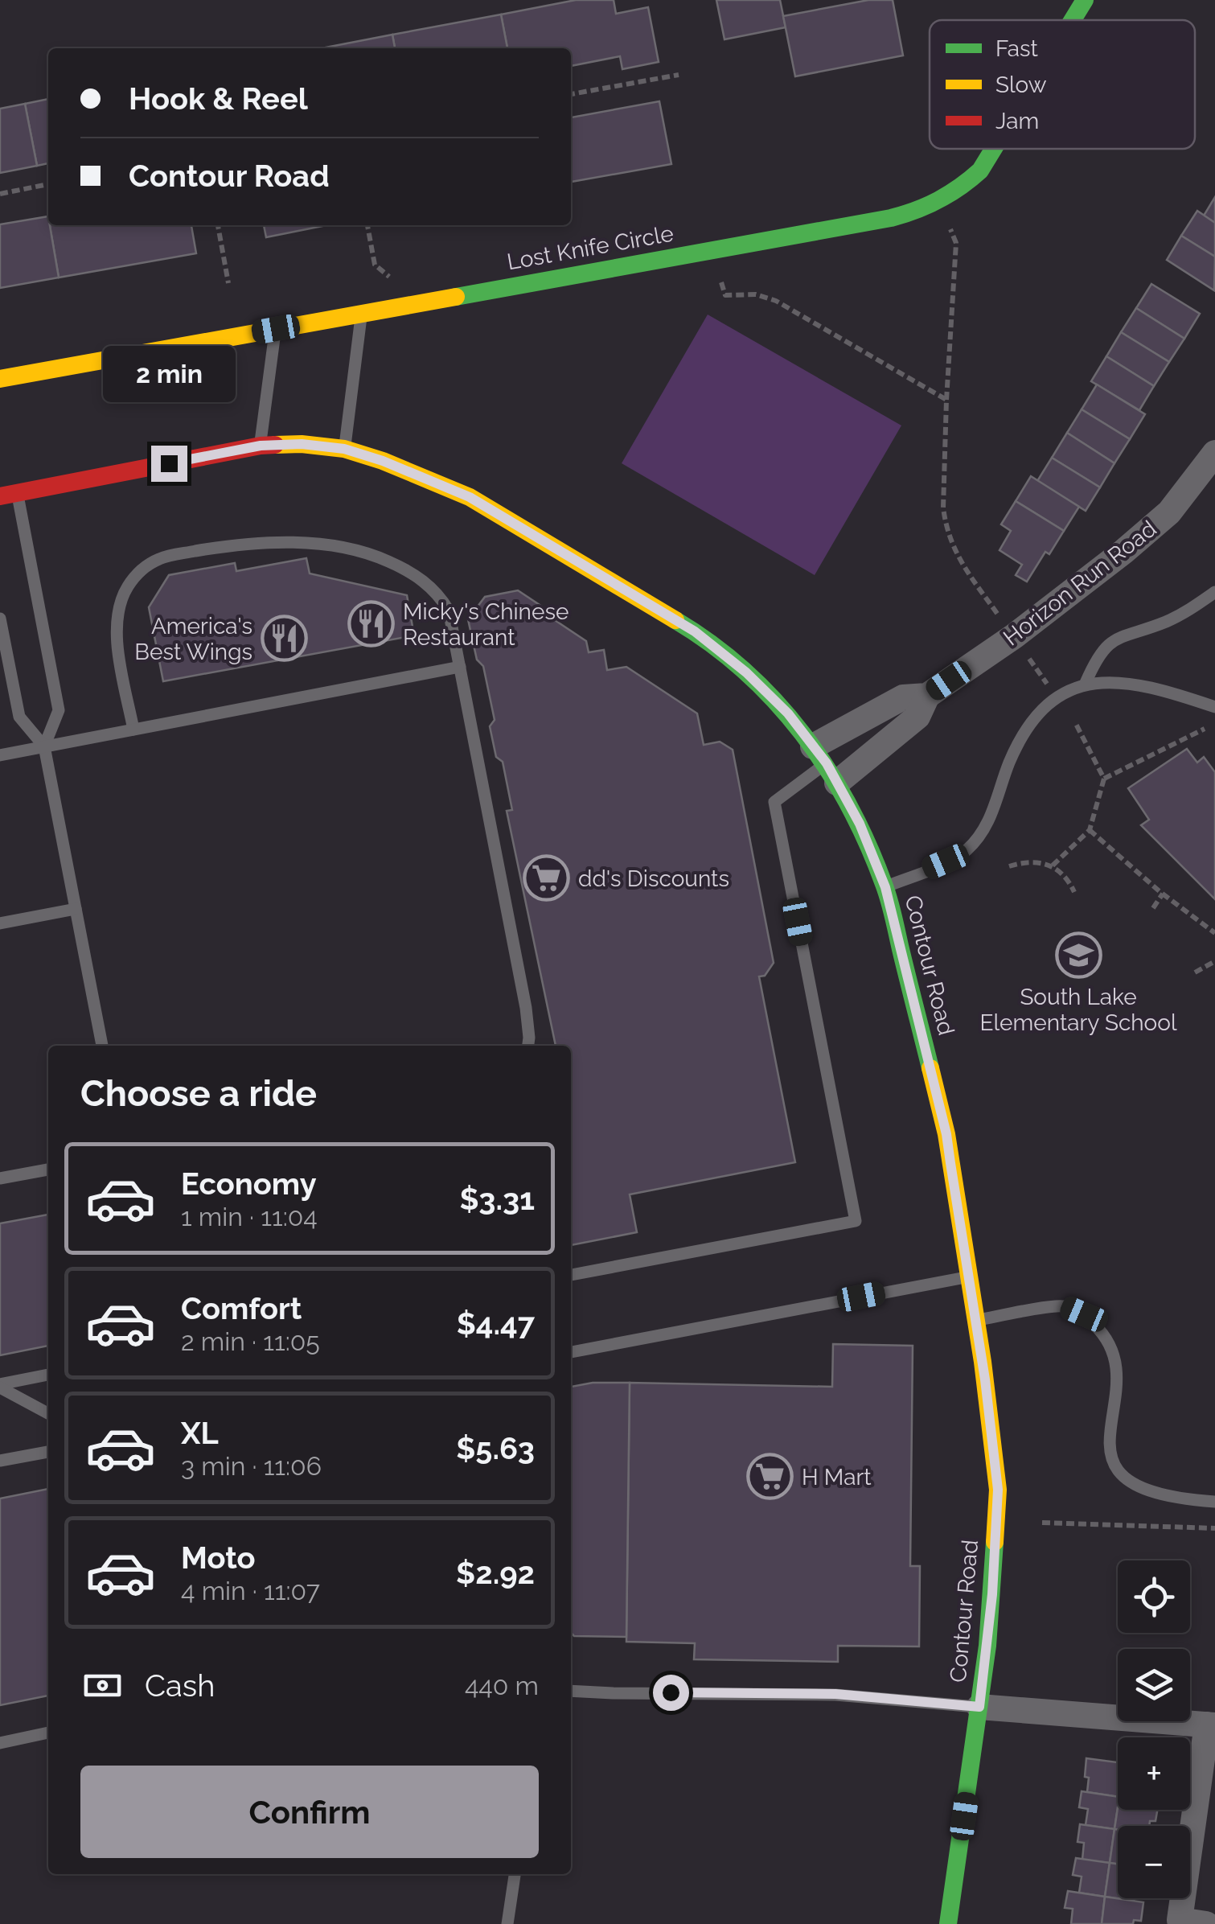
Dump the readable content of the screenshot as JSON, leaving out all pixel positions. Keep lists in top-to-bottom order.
{
  "streets": {
    "street": ["Lost Knife Circle", "Horizon Run Road", "Contour Road"]
  },
  "crossings": [
    ["Horizon Run Road", "Contour Road"]
  ],
  "places": {
    "restaurant": ["Micky's Chinese Restaurant", "America's Best Wings"],
    "supermarket": ["dd's Discounts", "H Mart"],
    "school or university": ["South Lake Elementary School"]
  },
  "legend": ["Fast", "Slow", "Jam"],
  "page": {
    "banner": ["Hook & Reel", "Contour Road"],
    "bubble": "2 min",
    "heading": "Choose a ride",
    "list": [
      {
        "name": "Economy",
        "note": "1 min · 11:04",
        "value": "$3.31"
      },
      {
        "name": "Comfort",
        "note": "2 min · 11:05",
        "value": "$4.47"
      },
      {
        "name": "XL",
        "note": "3 min · 11:06",
        "value": "$5.63"
      },
      {
        "name": "Moto",
        "note": "4 min · 11:07",
        "value": "$2.92"
      }
    ],
    "map_buttons": ["+", "−"],
    "pay": ["Cash", "440 m"],
    "buttons": "Confirm"
  }
}
